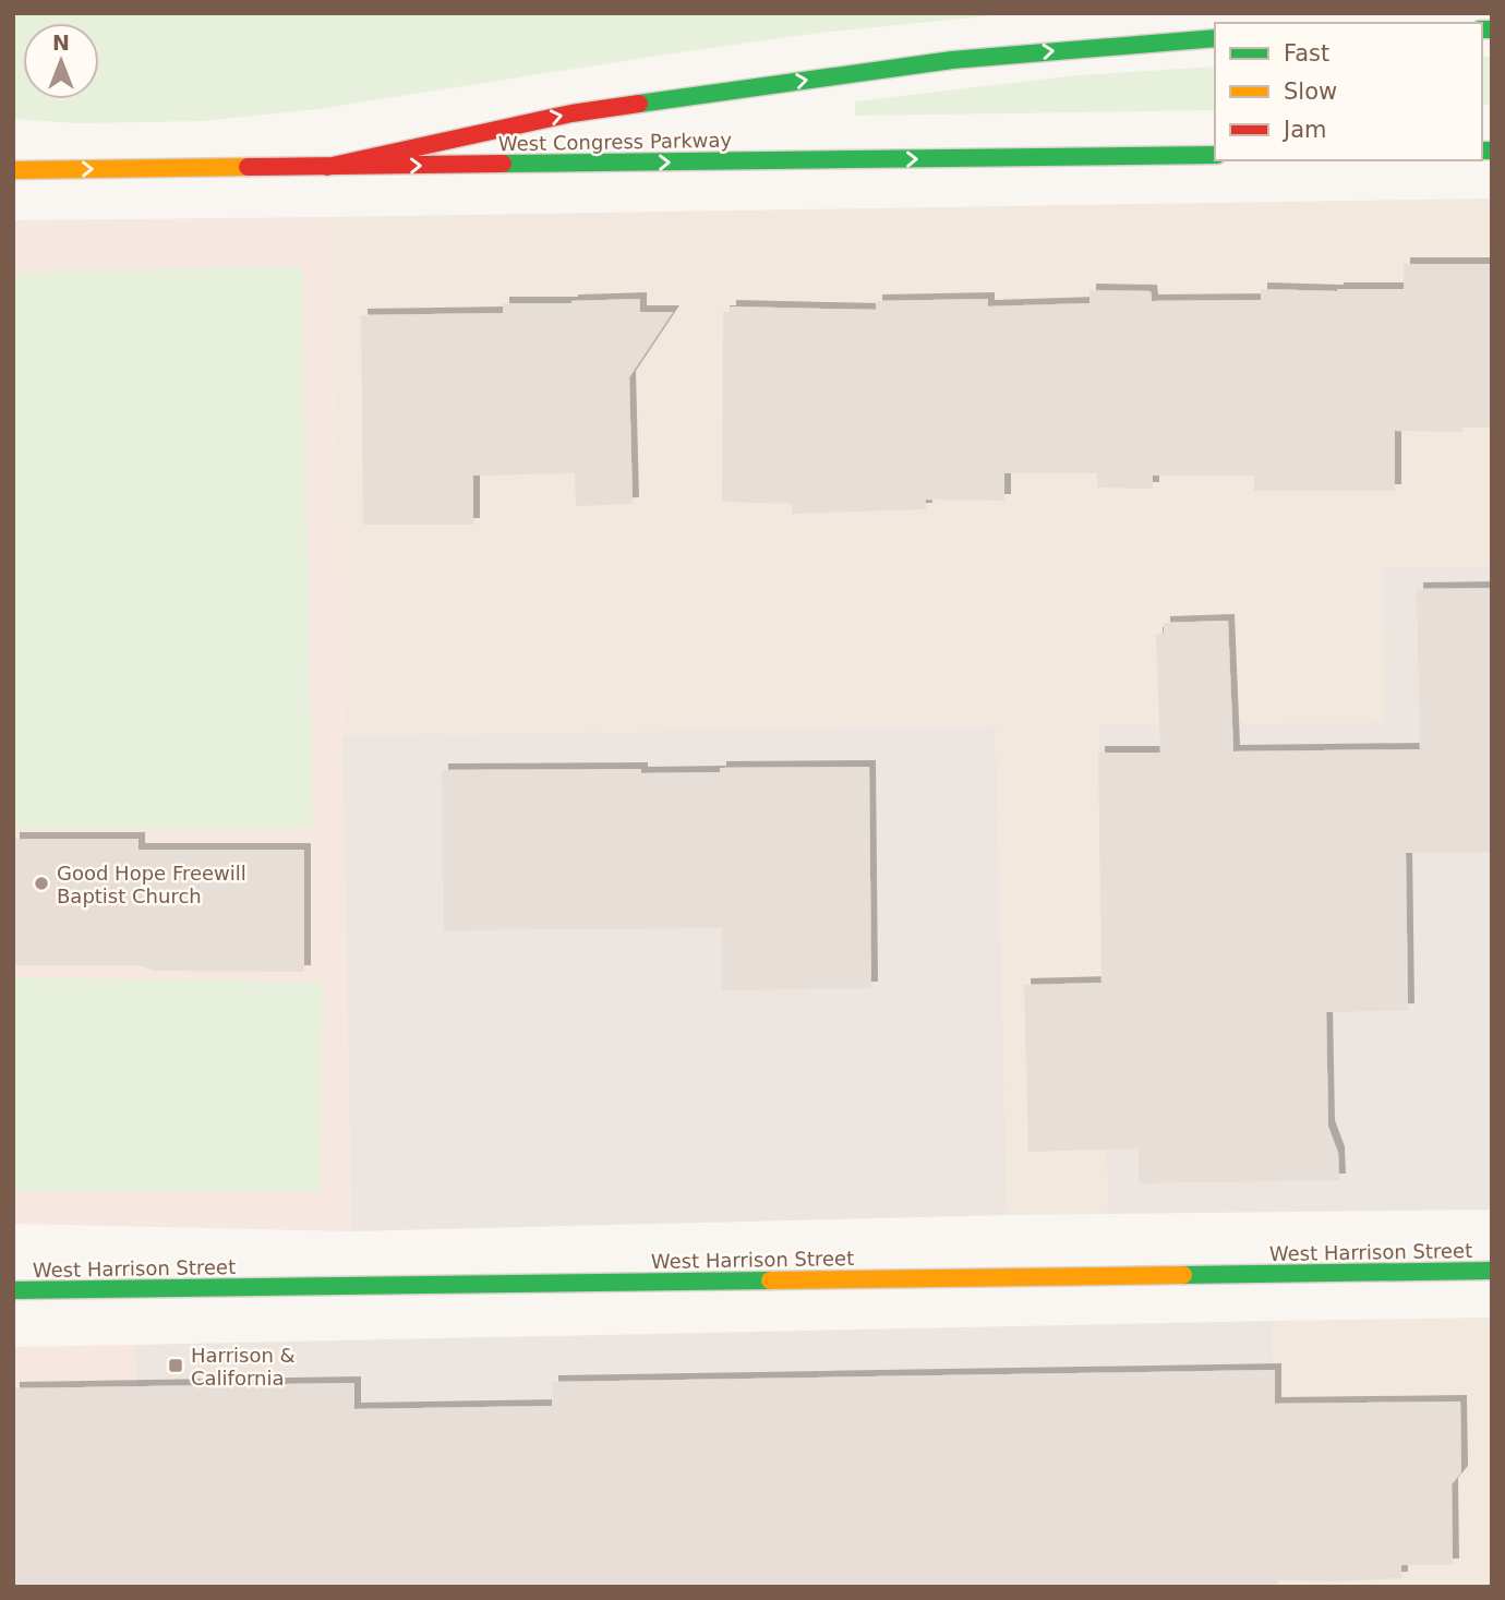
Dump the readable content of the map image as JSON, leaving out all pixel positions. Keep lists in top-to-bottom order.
{
  "streets": {
    "main road": ["West Congress Parkway", "West Harrison Street"]
  },
  "places": {
    "other": ["Good Hope Freewill Baptist Church"],
    "transit": ["Harrison & California"]
  },
  "legend": ["Fast", "Slow", "Jam"],
  "north": "top"
}
